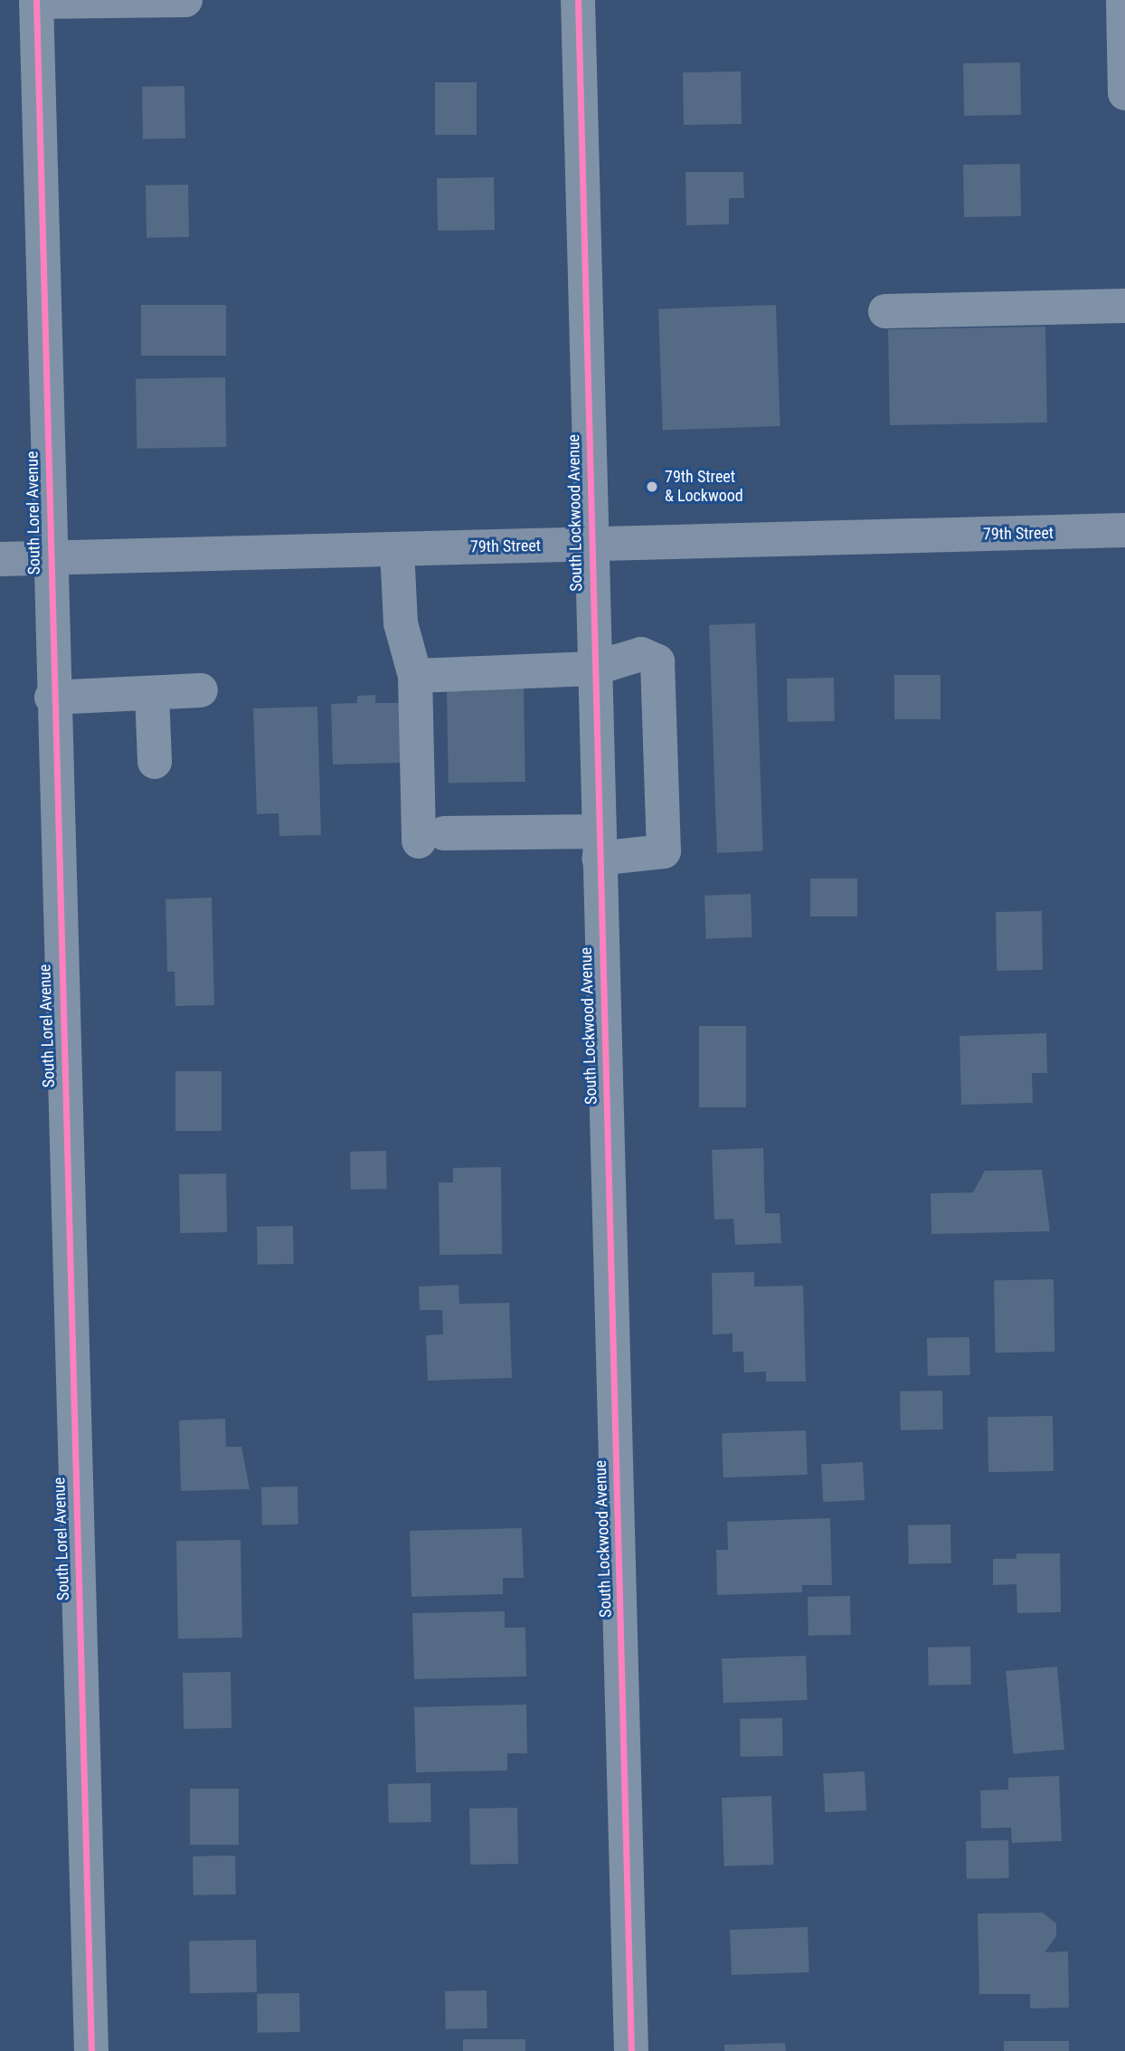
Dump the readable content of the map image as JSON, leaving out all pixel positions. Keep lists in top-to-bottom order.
{
  "streets": {
    "main road": ["79th Street"],
    "street": ["South Lorel Avenue", "South Lockwood Avenue"]
  },
  "crossings": [
    ["South Lorel Avenue", "79th Street"],
    ["South Lockwood Avenue", "79th Street"]
  ],
  "places": ["79th Street & Lockwood"]
}
